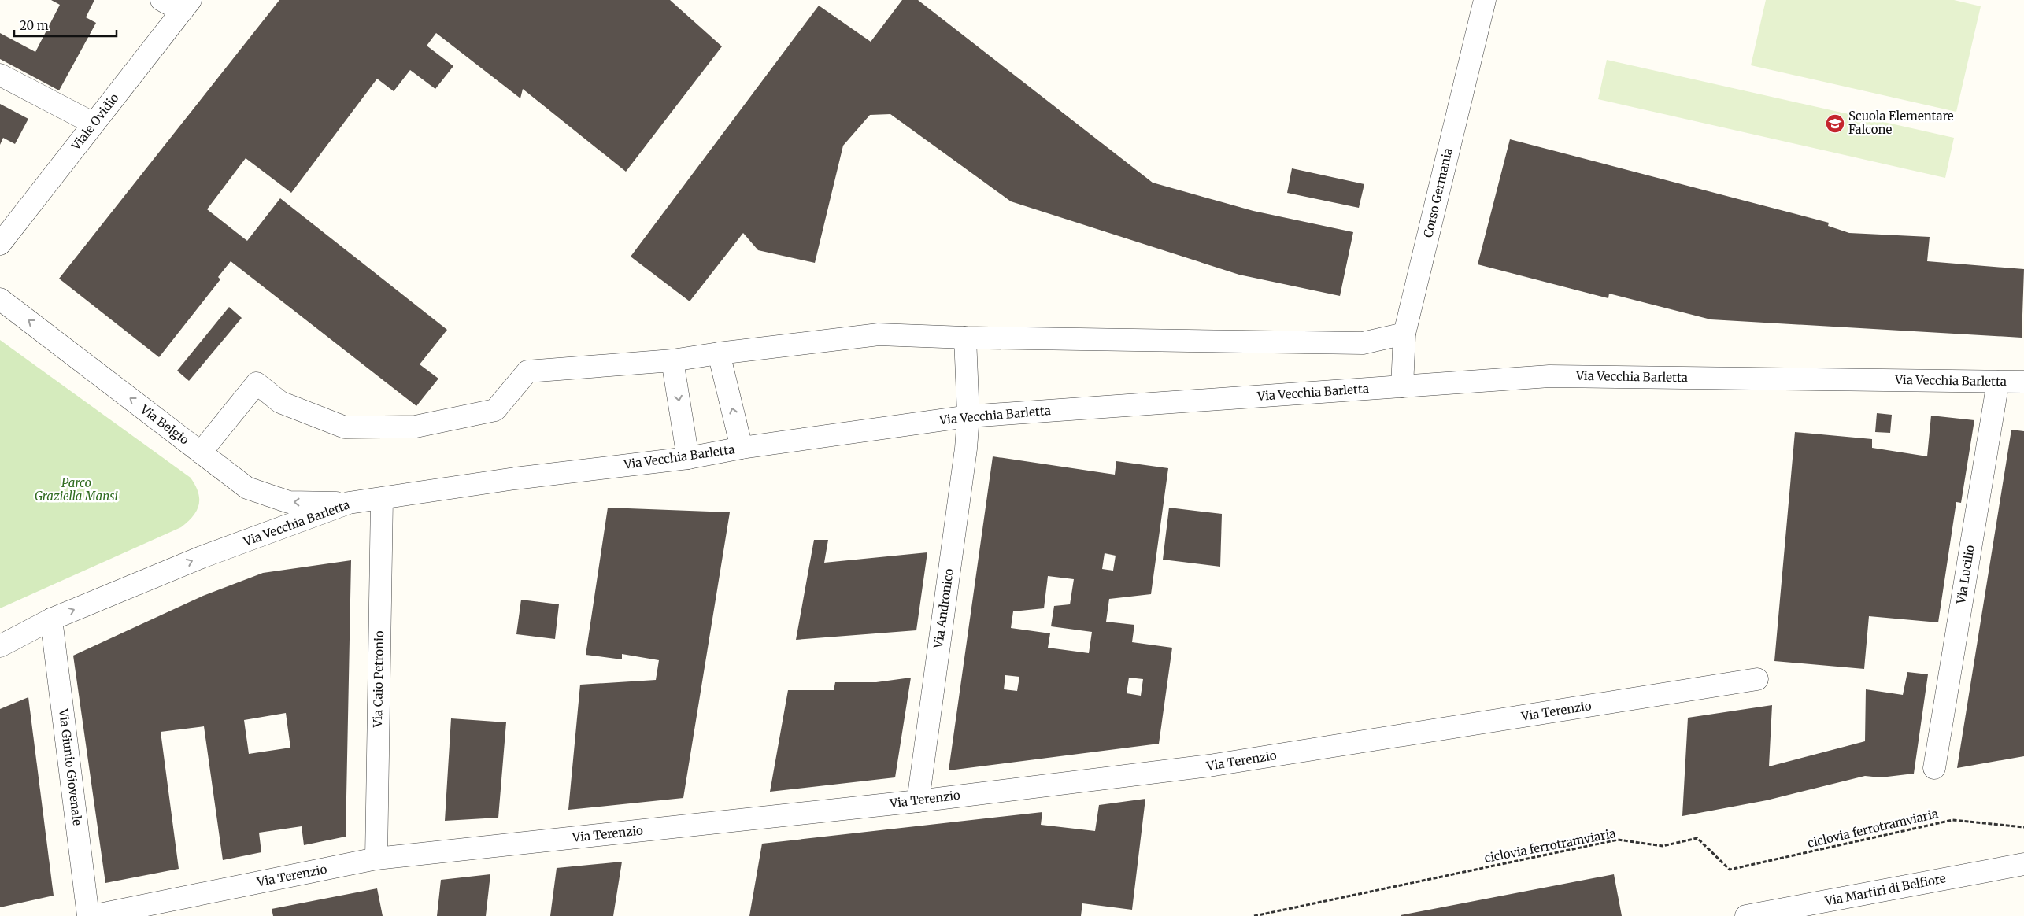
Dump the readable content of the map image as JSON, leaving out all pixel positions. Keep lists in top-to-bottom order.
{
  "streets": {
    "street": [
      "Viale Ovidio",
      "Corso Germania",
      "Via Vecchia Barletta",
      "Via Belgio",
      "Via Lucilio",
      "Via Andronico",
      "Via Caio Petronio",
      "Via Terenzio",
      "Via Giunio Giovenale",
      "Via Martiri di Belfiore"
    ],
    "path": ["ciclovia ferrotramviaria"]
  },
  "crossings": [
    ["Corso Germania", "Via Vecchia Barletta"],
    ["Via Vecchia Barletta", "Via Belgio"],
    ["Via Vecchia Barletta", "Via Lucilio"],
    ["Via Vecchia Barletta", "Via Andronico"],
    ["Via Vecchia Barletta", "Via Caio Petronio"],
    ["Via Vecchia Barletta", "Via Giunio Giovenale"],
    ["Via Andronico", "Via Terenzio"],
    ["Via Caio Petronio", "Via Terenzio"]
  ],
  "one_way": ["Via Belgio"],
  "parks": ["Parco Graziella Mansi"],
  "places": {
    "school or university": ["Scuola Elementare Falcone"]
  },
  "scale_bar": "20 m"
}
